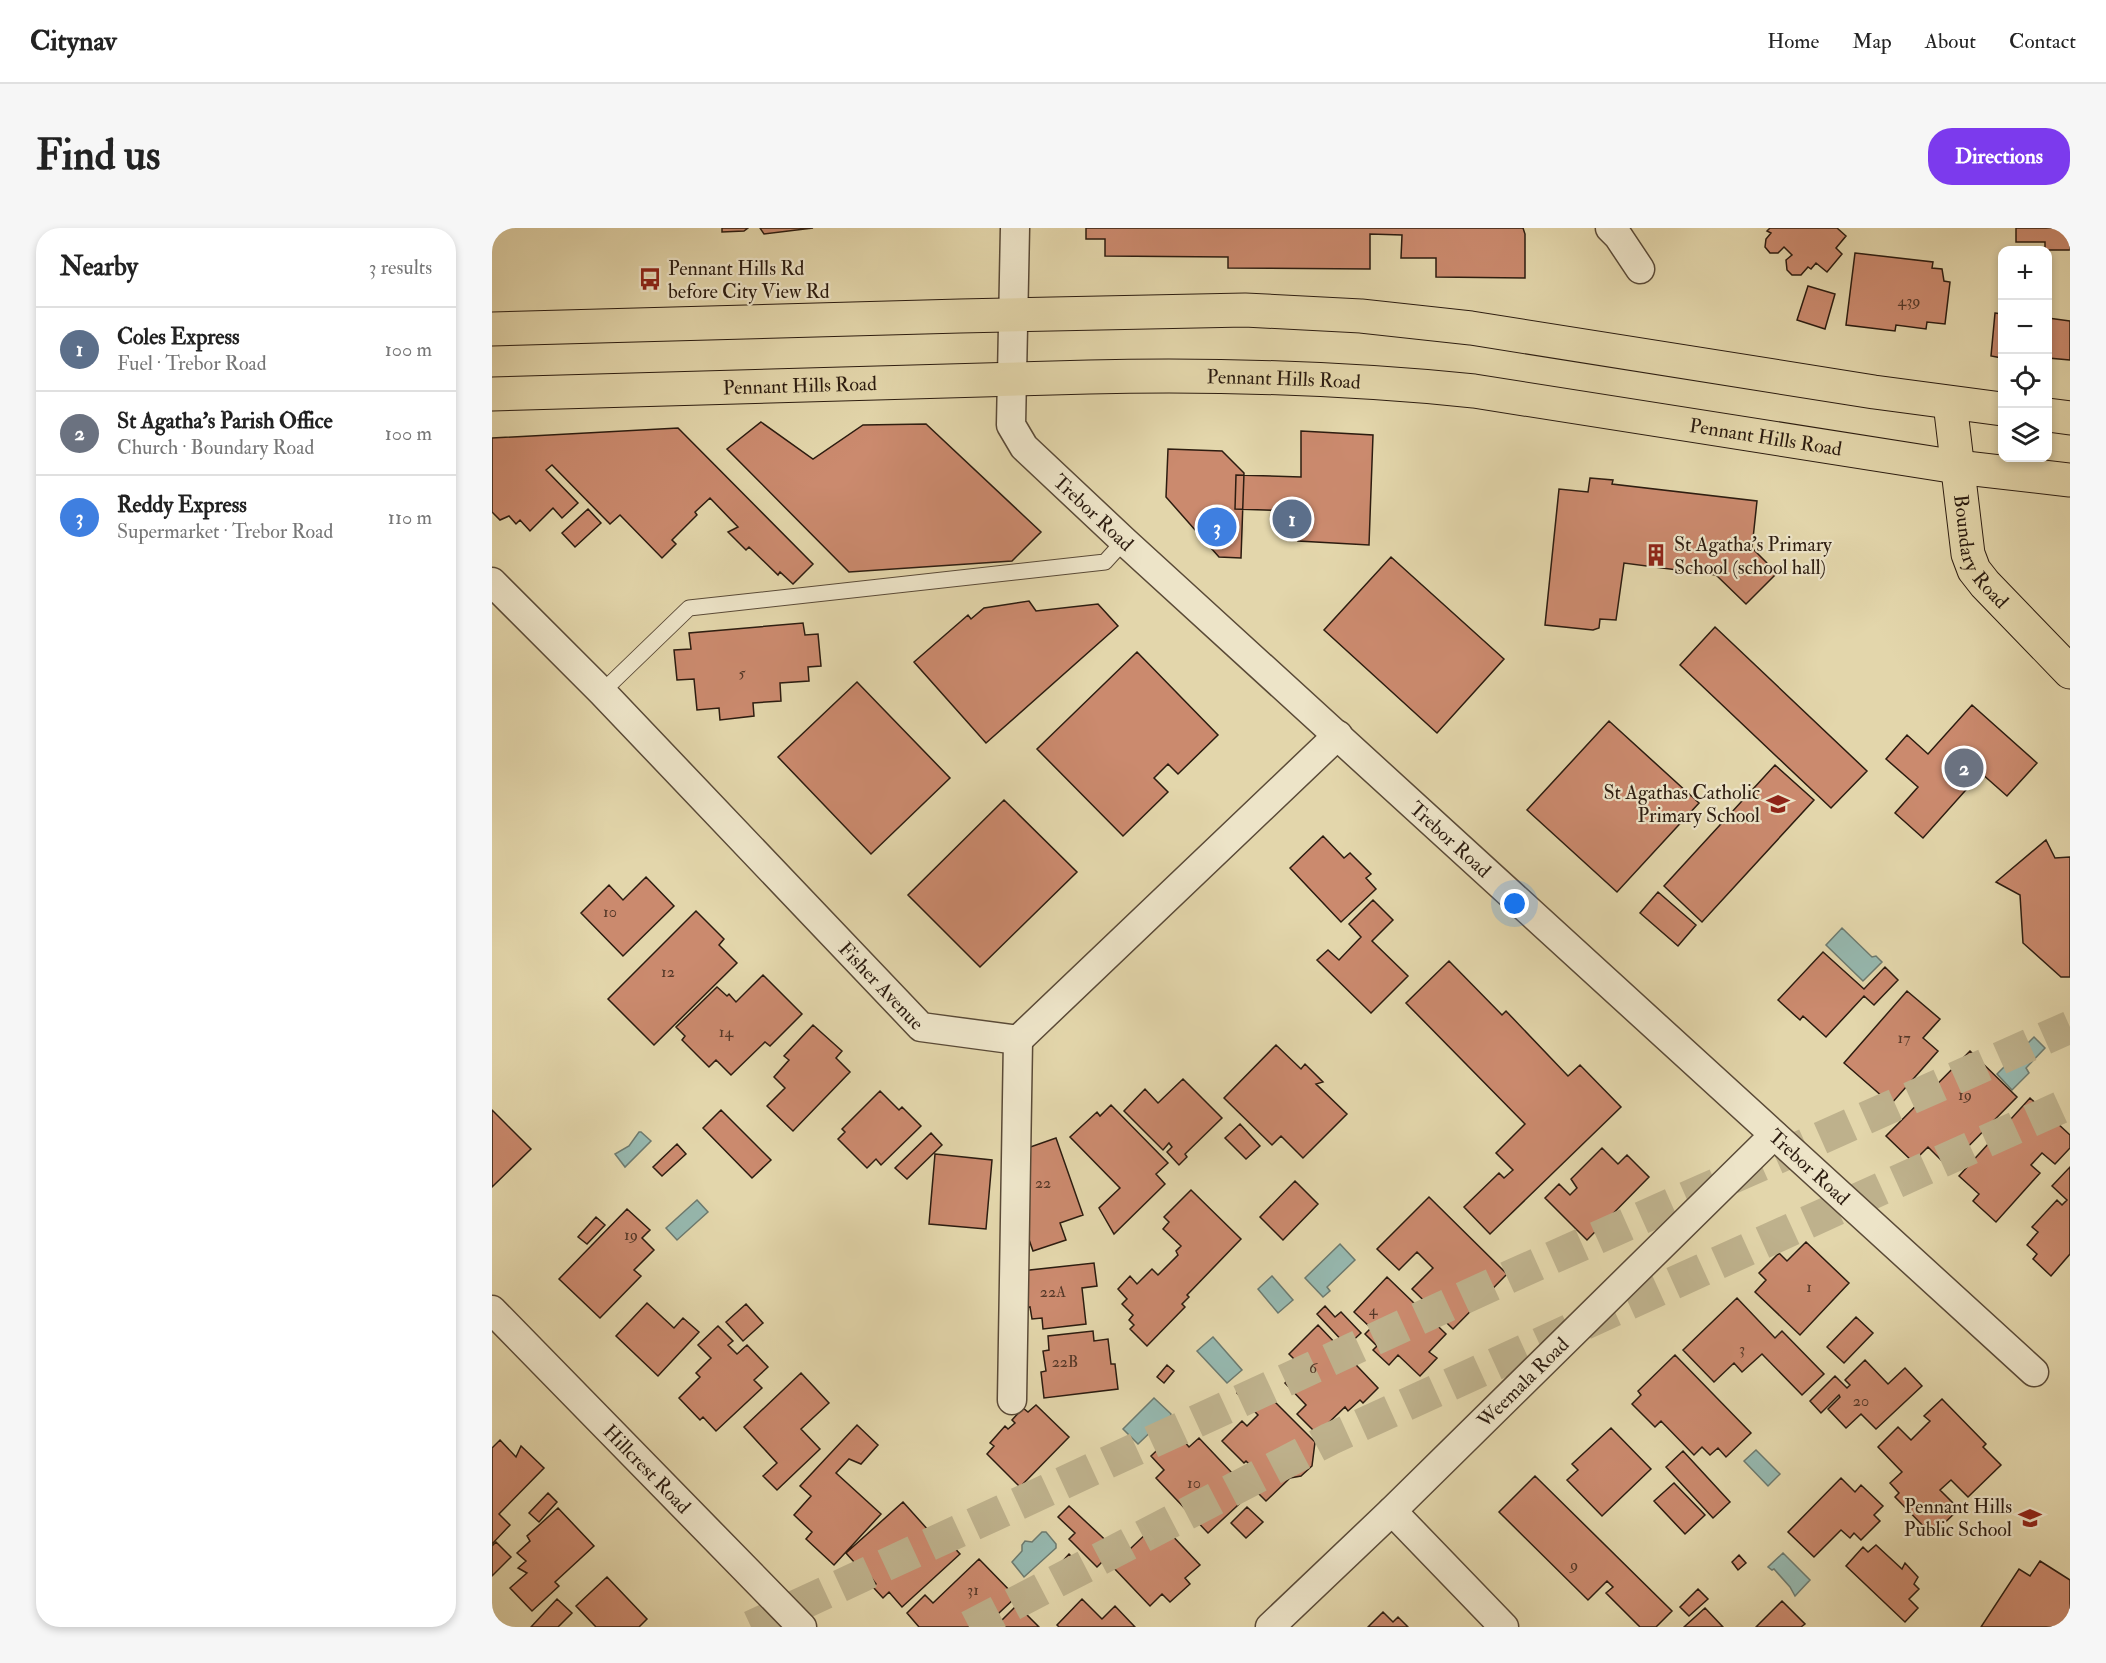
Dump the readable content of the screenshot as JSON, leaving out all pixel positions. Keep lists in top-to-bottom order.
{
  "streets": {
    "main road": ["Pennant Hills Road", "Boundary Road"],
    "street": [
      "Trebor Road",
      "Fisher Avenue",
      "Weemala Road",
      "Hillcrest Road"
    ]
  },
  "crossings": [
    ["Pennant Hills Road", "Trebor Road"],
    ["Pennant Hills Road", "Boundary Road"],
    ["Trebor Road", "Weemala Road"]
  ],
  "places": {
    "bus stop": ["Pennant Hills Rd before City View Rd"],
    "building": ["St Agatha's Primary School (school hall)"],
    "school or university": ["St Agathas Catholic Primary School", "Pennant Hills Public School"]
  },
  "house_numbers": [
    "439",
    "5",
    "10",
    "12",
    "14",
    "17",
    "19",
    "22",
    "19",
    "1",
    "22A",
    "4",
    "3",
    "22B",
    "6",
    "20",
    "10",
    "9",
    "31"
  ],
  "page": {
    "header": "Citynav",
    "nav": [
      "Home",
      "Map",
      "About",
      "Contact"
    ],
    "buttons": "Directions",
    "title": "Find us",
    "heading": ["Nearby", "3 results"],
    "map_buttons": ["+", "−"],
    "list": [
      {
        "mark": "1",
        "name": "Coles Express",
        "note": "Fuel · Trebor Road",
        "value": "100 m"
      },
      {
        "mark": "2",
        "name": "St Agatha's Parish Office",
        "note": "Church · Boundary Road",
        "value": "100 m"
      },
      {
        "mark": "3",
        "name": "Reddy Express",
        "note": "Supermarket · Trebor Road",
        "value": "110 m"
      }
    ],
    "pins": ["1", "3", "2"]
  }
}
